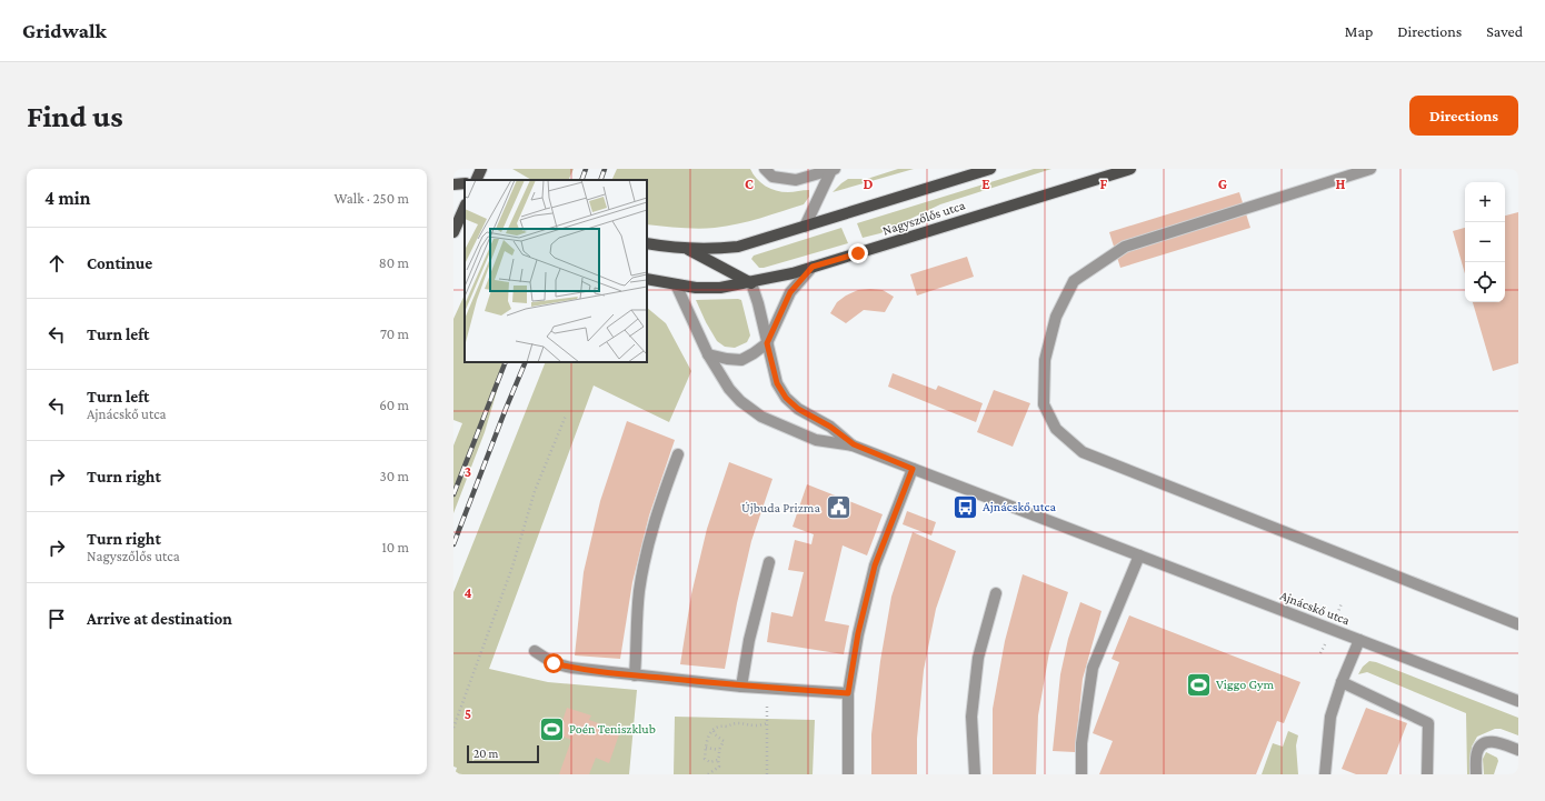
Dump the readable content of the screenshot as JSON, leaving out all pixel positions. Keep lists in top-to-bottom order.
{
  "streets": {
    "main road": ["Nagyszőlős utca"],
    "street": ["Ajnácskő utca"]
  },
  "crossings": [
    ["Nagyszőlős utca", "Ajnácskő utca"]
  ],
  "places": {
    "bus stop": ["Ajnácskő utca"],
    "public building": ["Újbuda Prizma"],
    "sports": ["Viggo Gym", "Poén Teniszklub"]
  },
  "scale_bar": "20 m",
  "page": {
    "header": "Gridwalk",
    "nav": ["Map", "Directions", "Saved"],
    "buttons": "Directions",
    "title": "Find us",
    "heading": ["4 min", "Walk · 250 m"],
    "map_buttons": ["+", "−"],
    "list": [
      ["Continue", "80 m"],
      ["Turn left", "70 m"],
      ["Turn left", "Ajnácskő utca", "60 m"],
      ["Turn right", "30 m"],
      ["Turn right", "Nagyszőlős utca", "10 m"],
      "Arrive at destination"
    ],
    "scale": "20 m"
  },
  "grid": {
    "columns": [
      "C",
      "D",
      "E",
      "F",
      "G",
      "H"
    ],
    "rows": ["3", "4", "5"]
  }
}
